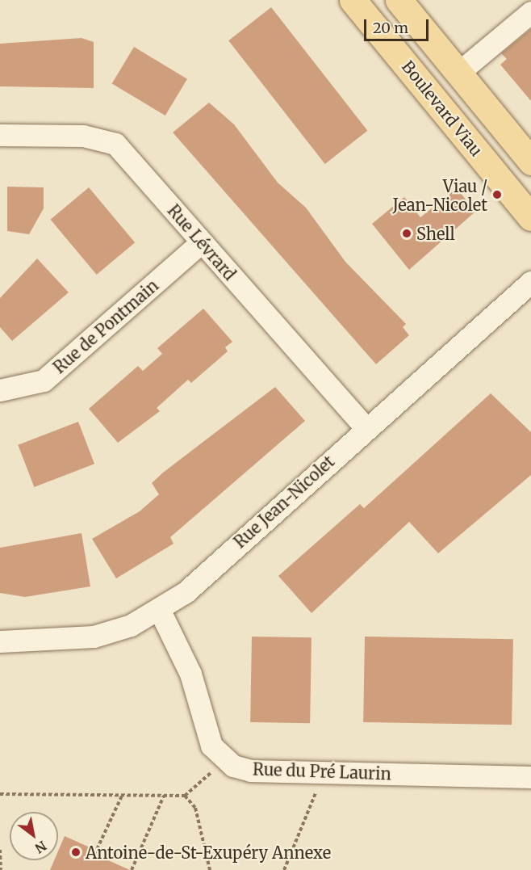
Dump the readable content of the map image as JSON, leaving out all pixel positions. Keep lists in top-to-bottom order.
{
  "streets": {
    "main road": ["Boulevard Viau"],
    "street": [
      "Rue Lévrard",
      "Rue de Pontmain",
      "Rue Jean-Nicolet",
      "Rue du Pré Laurin"
    ]
  },
  "crossings": [
    ["Rue Lévrard", "Rue de Pontmain"],
    ["Rue Lévrard", "Rue Jean-Nicolet"],
    ["Rue Jean-Nicolet", "Rue du Pré Laurin"]
  ],
  "places": ["Viau / Jean-Nicolet", "Shell", "Antoine-de-St-Exupéry Annexe"],
  "scale_bar": "20 m",
  "north": "bottom right"
}
